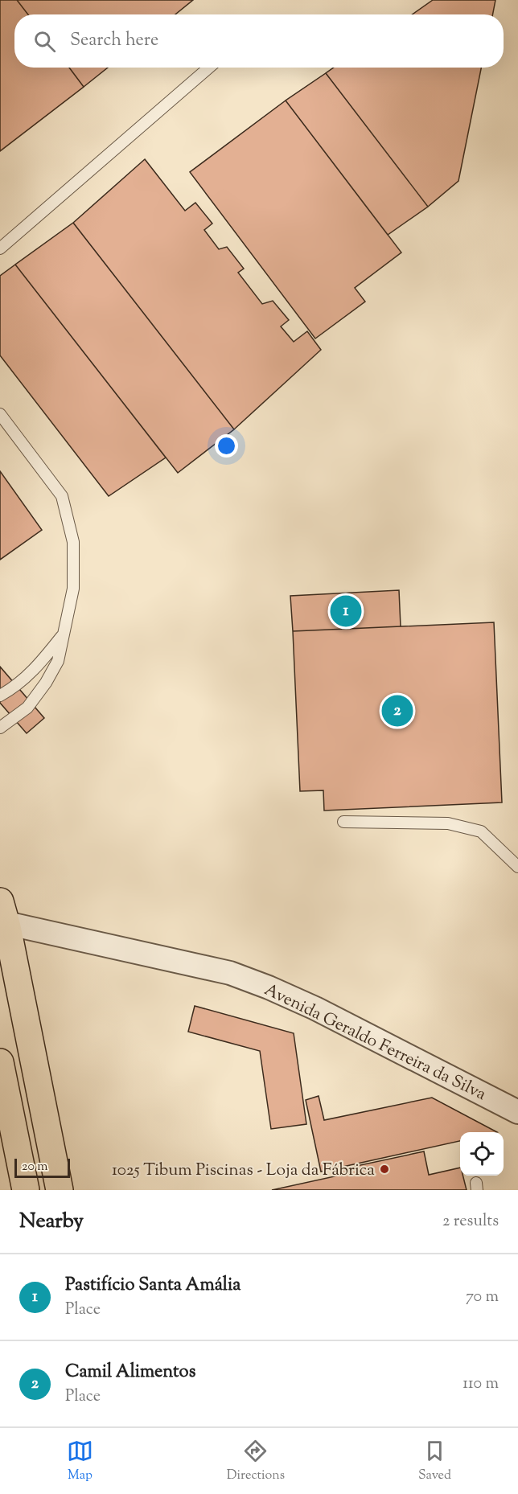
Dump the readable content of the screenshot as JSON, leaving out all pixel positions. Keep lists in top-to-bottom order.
{
  "streets": {
    "street": ["Avenida Geraldo Ferreira da Silva"]
  },
  "places": ["1025 Tibum Piscinas - Loja da Fábrica"],
  "scale_bar": "20 m",
  "page": {
    "search": "Search here",
    "pins": ["1", "2"],
    "scale": "20 m",
    "heading": ["Nearby", "2 results"],
    "list": [
      {
        "mark": "1",
        "name": "Pastifício Santa Amália",
        "note": "Place",
        "value": "70 m"
      },
      {
        "mark": "2",
        "name": "Camil Alimentos",
        "note": "Place",
        "value": "110 m"
      }
    ],
    "nav": ["Map", "Directions", "Saved"]
  }
}
